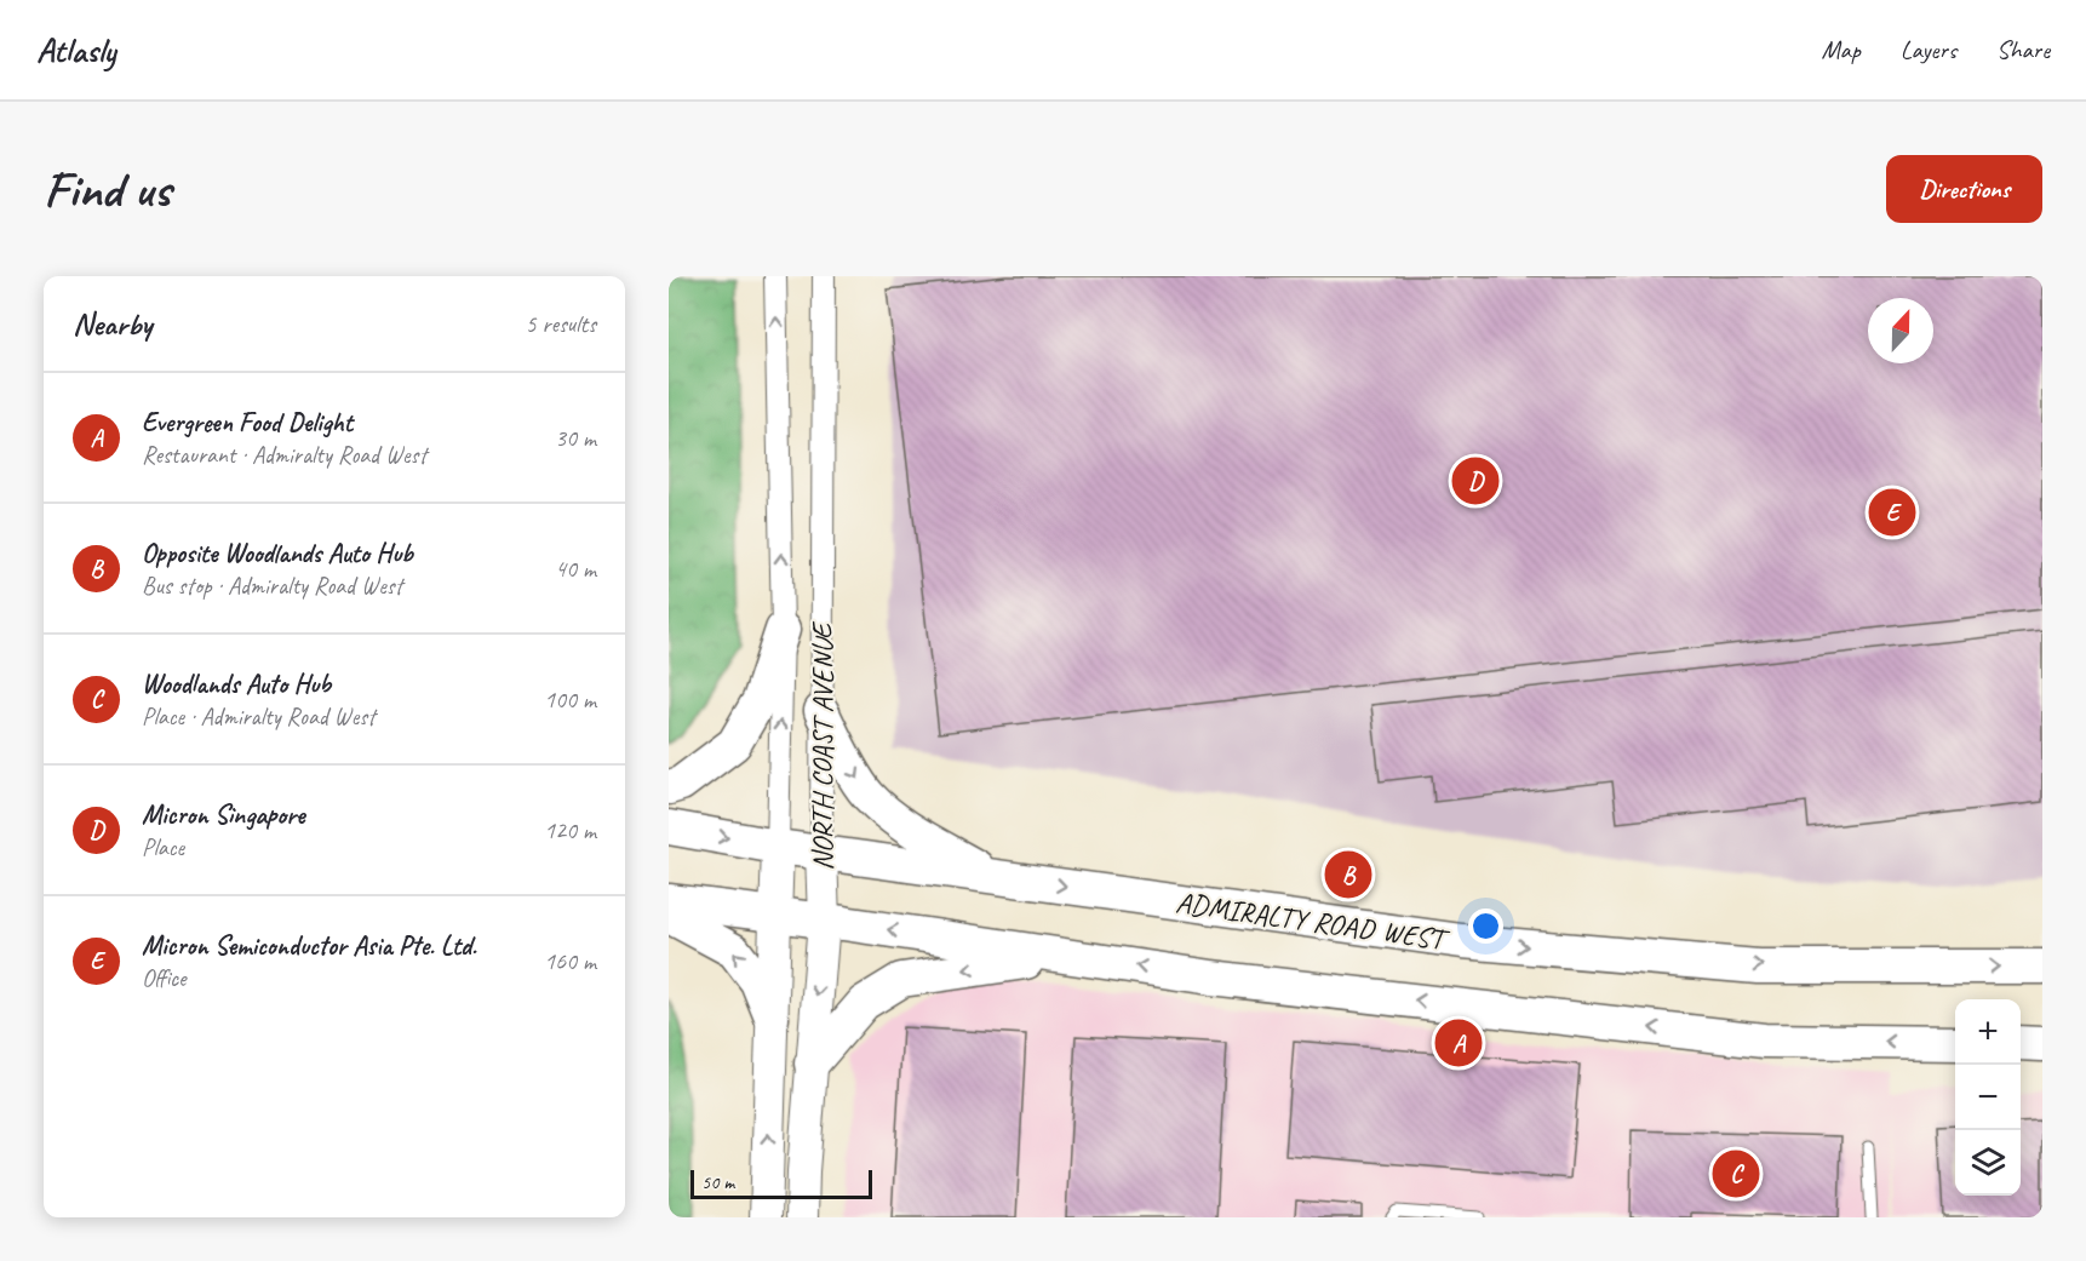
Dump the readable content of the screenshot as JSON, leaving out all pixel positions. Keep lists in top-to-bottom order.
{
  "streets": {
    "main road": ["NORTH COAST AVENUE", "ADMIRALTY ROAD WEST"]
  },
  "crossings": [
    ["NORTH COAST AVENUE", "ADMIRALTY ROAD WEST"]
  ],
  "scale_bar": "50 m",
  "north": "top",
  "page": {
    "header": "Atlasly",
    "nav": ["Map", "Layers", "Share"],
    "buttons": "Directions",
    "title": "Find us",
    "heading": ["Nearby", "5 results"],
    "list": [
      {
        "mark": "A",
        "name": "Evergreen Food Delight",
        "note": "Restaurant · Admiralty Road West",
        "value": "30 m"
      },
      {
        "mark": "B",
        "name": "Opposite Woodlands Auto Hub",
        "note": "Bus stop · Admiralty Road West",
        "value": "40 m"
      },
      {
        "mark": "C",
        "name": "Woodlands Auto Hub",
        "note": "Place · Admiralty Road West",
        "value": "100 m"
      },
      {
        "mark": "D",
        "name": "Micron Singapore",
        "note": "Place",
        "value": "120 m"
      },
      {
        "mark": "E",
        "name": "Micron Semiconductor Asia Pte. Ltd.",
        "note": "Office",
        "value": "160 m"
      }
    ],
    "pins": [
      "D",
      "E",
      "B",
      "A",
      "C"
    ],
    "map_buttons": ["+", "−"],
    "scale": "50 m"
  }
}
